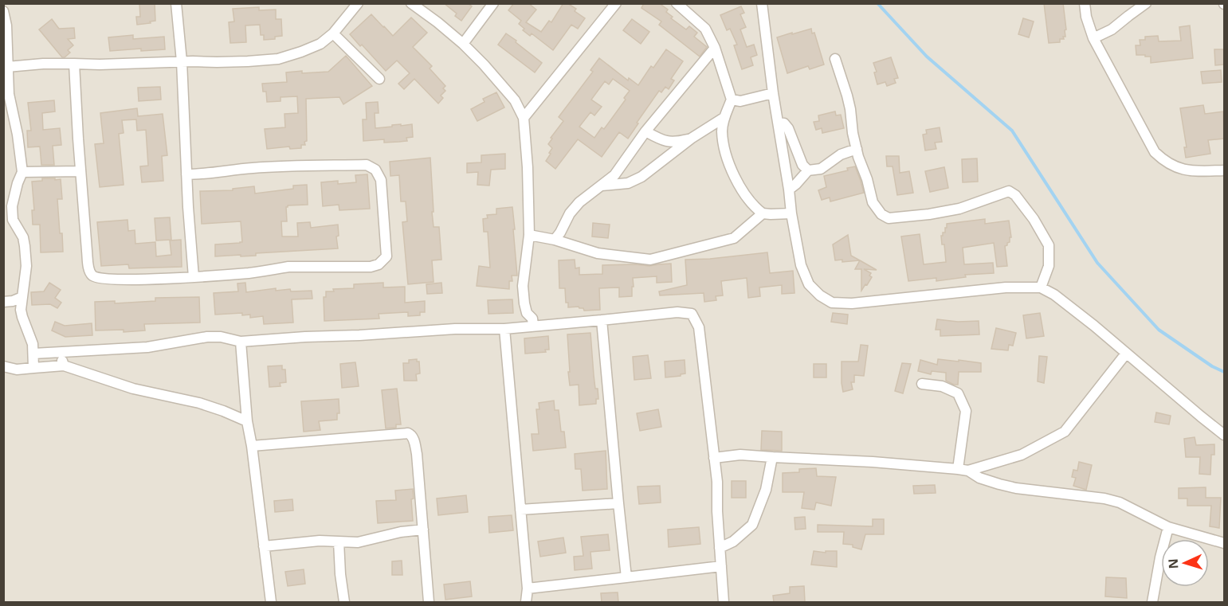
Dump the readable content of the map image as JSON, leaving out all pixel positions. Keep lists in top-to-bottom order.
{
  "north": "left"
}
